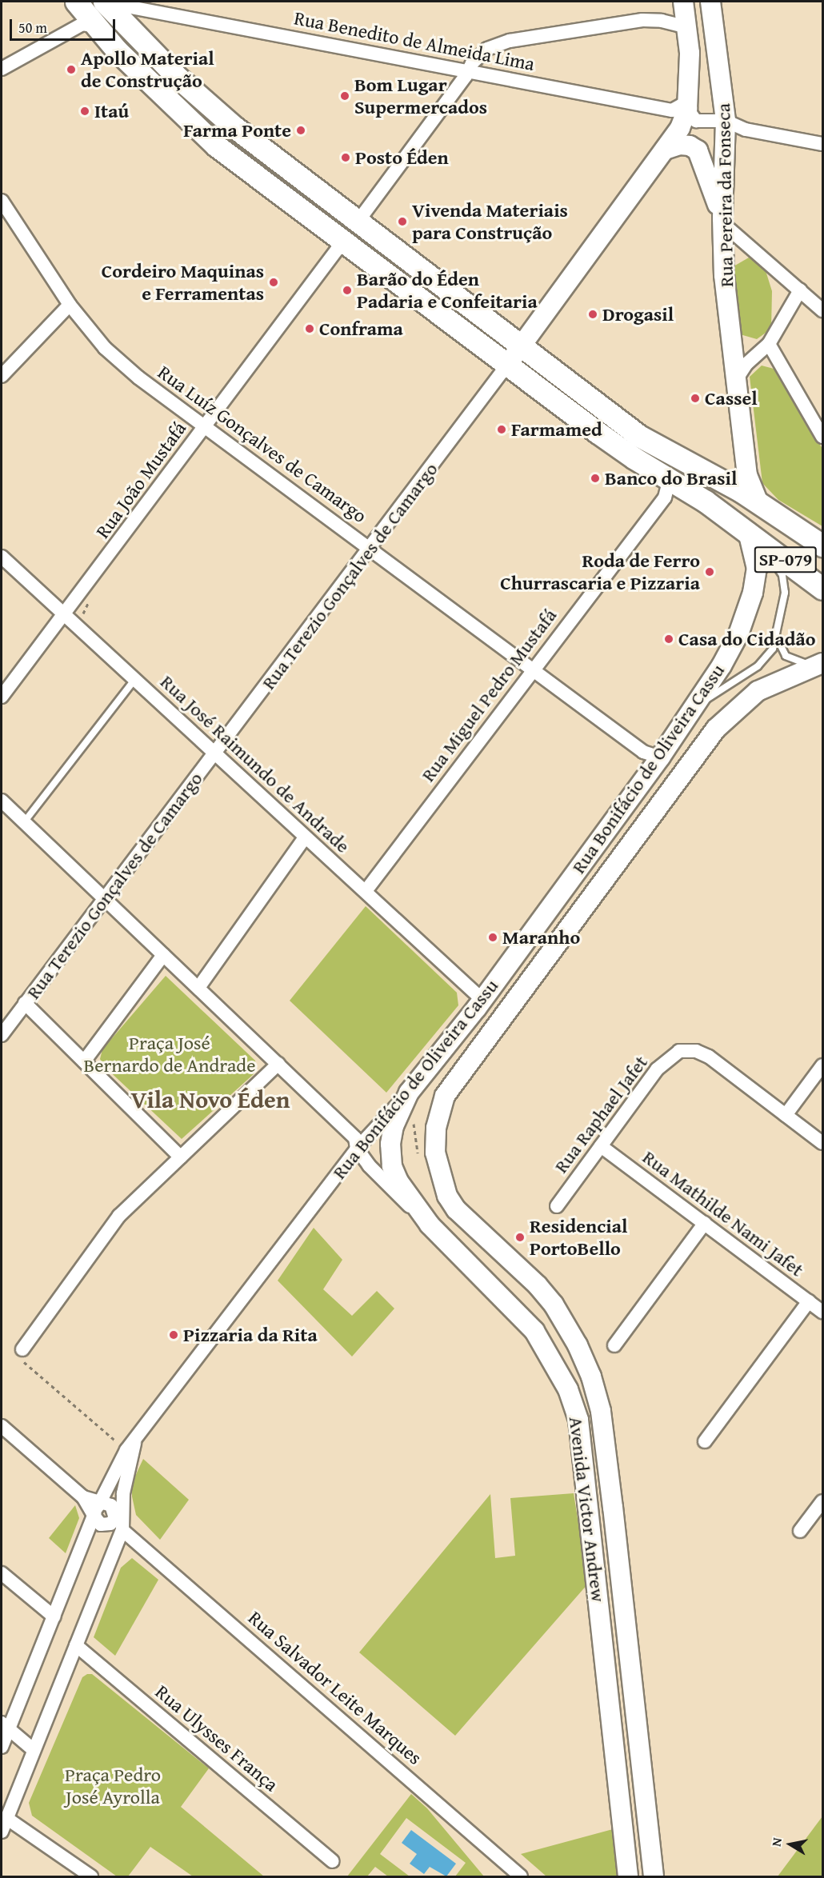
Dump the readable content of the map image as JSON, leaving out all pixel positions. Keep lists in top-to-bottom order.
{
  "streets": {
    "main road": [
      "Rua Pereira da Fonseca",
      "SP-079",
      "Rua Terezio Gonçalves de Camargo",
      "Rua Bonifácio de Oliveira Cassu",
      "Avenida Victor Andrew"
    ],
    "street": [
      "Rua Benedito de Almeida Lima",
      "Rua Luíz Gonçalves de Camargo",
      "Rua João Mustafá",
      "Rua Miguel Pedro Mustafá",
      "Rua José Raimundo de Andrade",
      "Rua Raphael Jafet",
      "Rua Mathilde Nami Jafet",
      "Rua Salvador Leite Marques",
      "Rua Ulysses França"
    ]
  },
  "crossings": [
    ["Rua Benedito de Almeida Lima", "Rua Pereira da Fonseca"],
    ["Rua Benedito de Almeida Lima", "SP-079"],
    ["Rua Benedito de Almeida Lima", "Rua Terezio Gonçalves de Camargo"],
    ["Rua Pereira da Fonseca", "SP-079"],
    ["Rua Pereira da Fonseca", "Rua Terezio Gonçalves de Camargo"],
    ["Rua Luíz Gonçalves de Camargo", "Rua João Mustafá"],
    ["Rua Luíz Gonçalves de Camargo", "Rua Terezio Gonçalves de Camargo"],
    ["Rua Luíz Gonçalves de Camargo", "Rua Miguel Pedro Mustafá"],
    ["Rua Luíz Gonçalves de Camargo", "Rua Bonifácio de Oliveira Cassu"],
    ["Rua João Mustafá", "SP-079"],
    ["Rua João Mustafá", "Rua José Raimundo de Andrade"],
    ["SP-079", "Rua Terezio Gonçalves de Camargo"],
    ["SP-079", "Rua Miguel Pedro Mustafá"],
    ["SP-079", "Rua Bonifácio de Oliveira Cassu"],
    ["Rua Terezio Gonçalves de Camargo", "Rua José Raimundo de Andrade"],
    ["Rua Miguel Pedro Mustafá", "Rua José Raimundo de Andrade"],
    ["Rua José Raimundo de Andrade", "Rua Bonifácio de Oliveira Cassu"],
    ["Rua Bonifácio de Oliveira Cassu", "Avenida Victor Andrew"],
    ["Rua Bonifácio de Oliveira Cassu", "Rua Salvador Leite Marques"],
    ["Rua Bonifácio de Oliveira Cassu", "Rua Ulysses França"],
    ["Rua Raphael Jafet", "Rua Mathilde Nami Jafet"]
  ],
  "districts": ["Vila Novo Éden"],
  "parks": ["Praça José Bernardo de Andrade", "Praça Pedro José Ayrolla"],
  "places": [
    "Apollo Material de Construção",
    "Bom Lugar Supermercados",
    "Itaú",
    "Farma Ponte",
    "Posto Éden",
    "Vivenda Materiais para Construção",
    "Cordeiro Maquinas e Ferramentas",
    "Barão do Éden Padaria e Confeitaria",
    "Drogasil",
    "Conframa",
    "Cassel",
    "Farmamed",
    "Banco do Brasil",
    "Roda de Ferro Churrascaria e Pizzaria",
    "Casa do Cidadão",
    "Maranho",
    "Residencial PortoBello",
    "Pizzaria da Rita"
  ],
  "scale_bar": "50 m",
  "north": "left"
}
